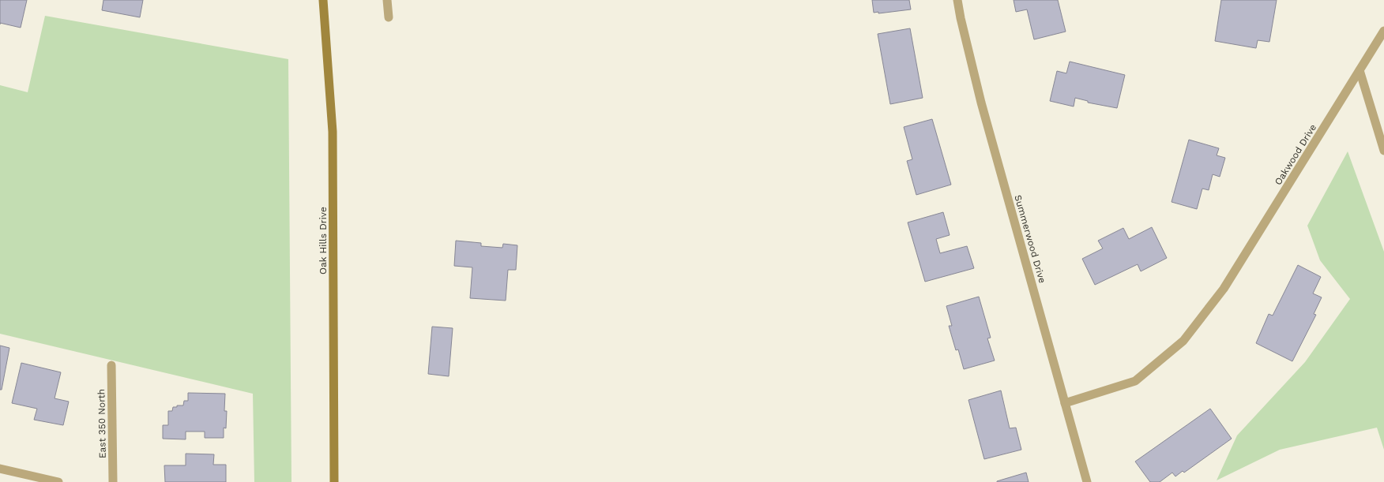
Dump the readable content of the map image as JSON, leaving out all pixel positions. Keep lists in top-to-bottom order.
{
  "streets": {
    "main road": ["Oak Hills Drive"],
    "street": ["Oakwood Drive", "Summerwood Drive", "East 350 North"]
  },
  "crossings": [
    ["Oakwood Drive", "Summerwood Drive"]
  ]
}
